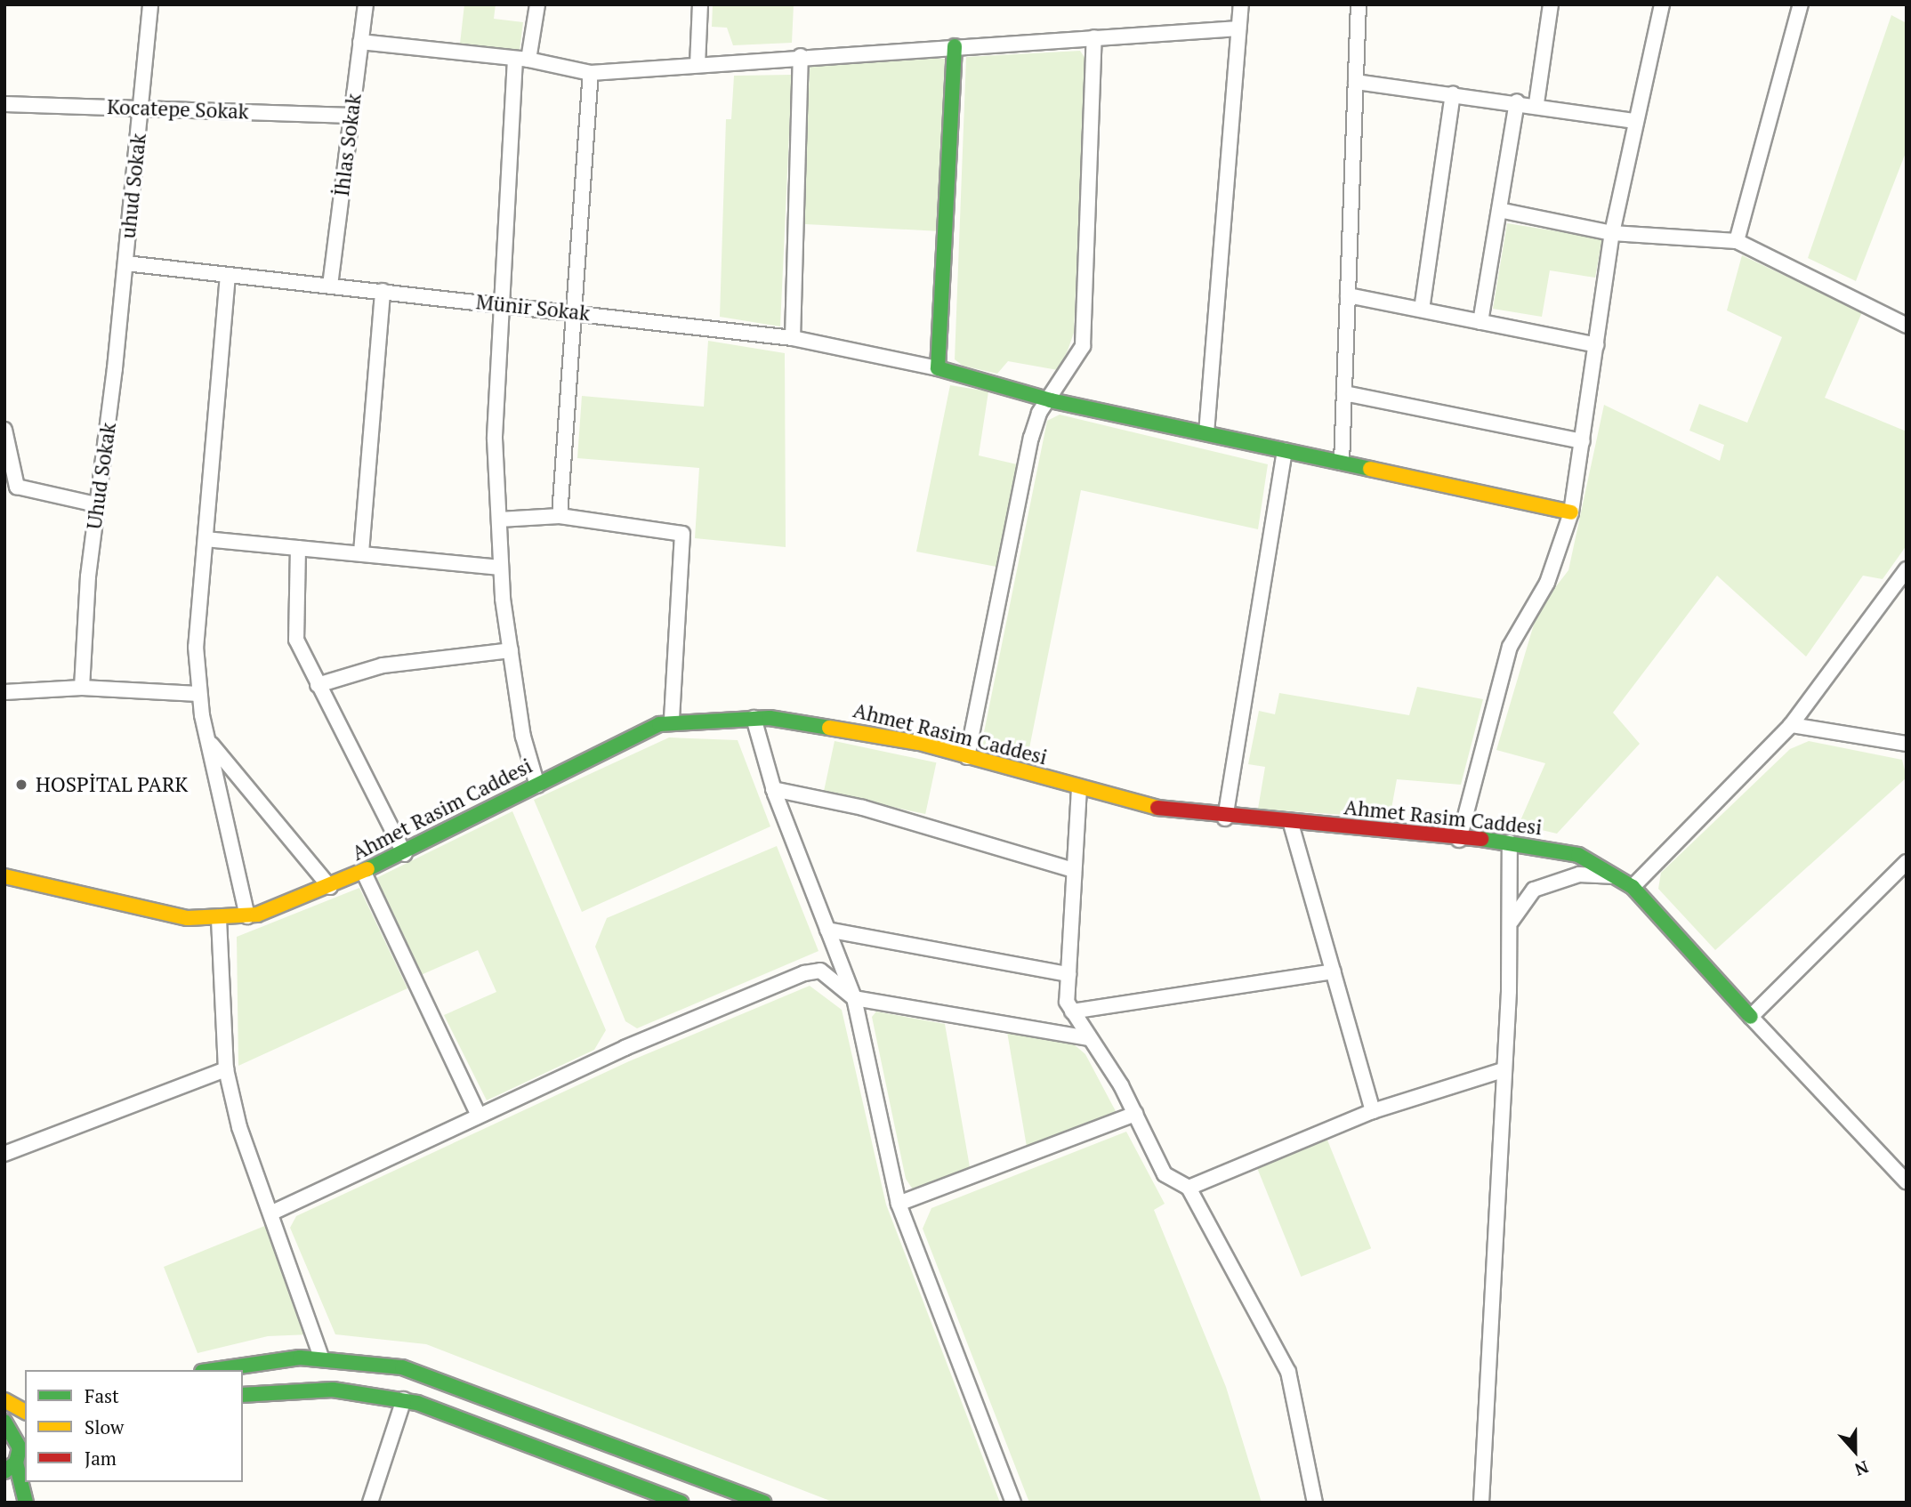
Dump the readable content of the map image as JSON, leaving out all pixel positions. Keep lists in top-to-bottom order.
{
  "streets": {
    "street": [
      "Kocatepe Sokak",
      "İhlas Sokak",
      "uhud Sokak",
      "Münir Sokak",
      "Uhud Sokak",
      "Ahmet Rasim Caddesi"
    ]
  },
  "crossings": [
    ["Kocatepe Sokak", "İhlas Sokak"],
    ["Kocatepe Sokak", "uhud Sokak"],
    ["Kocatepe Sokak", "Uhud Sokak"],
    ["İhlas Sokak", "Münir Sokak"],
    ["uhud Sokak", "Münir Sokak"],
    ["uhud Sokak", "Uhud Sokak"],
    ["Münir Sokak", "Uhud Sokak"]
  ],
  "places": ["HOSPİTAL PARK"],
  "legend": ["Fast", "Slow", "Jam"],
  "north": "bottom"
}
